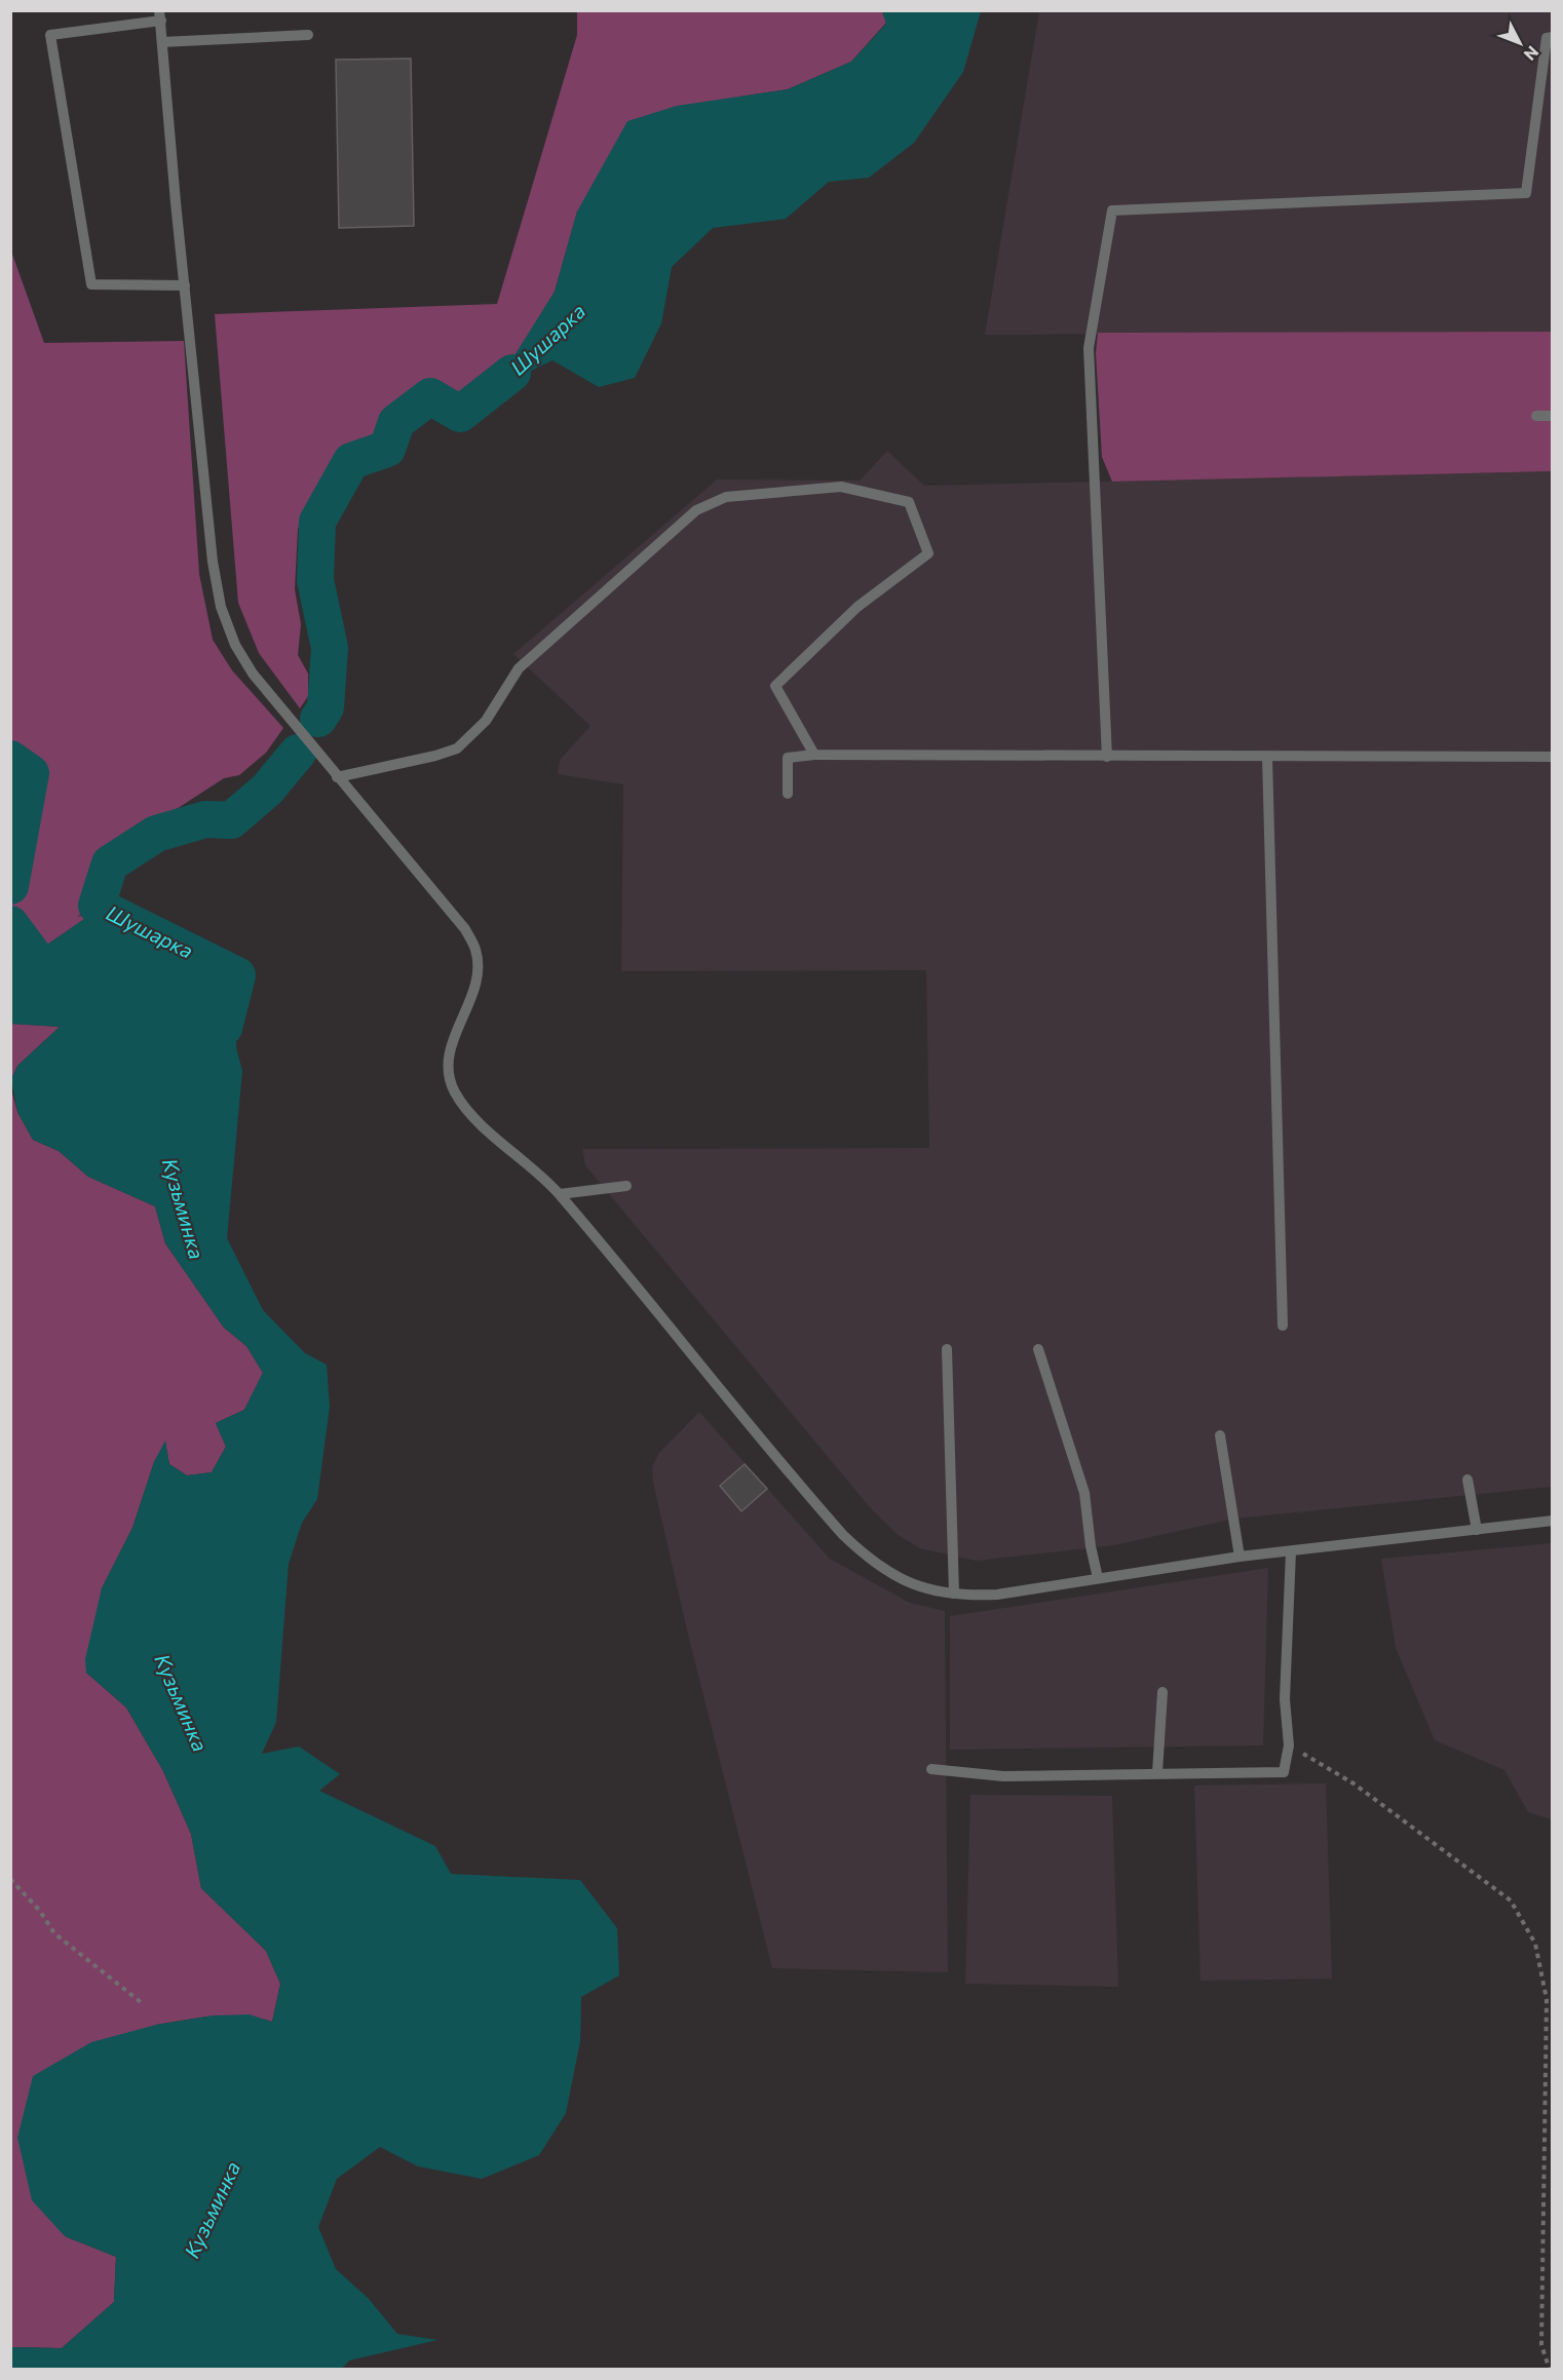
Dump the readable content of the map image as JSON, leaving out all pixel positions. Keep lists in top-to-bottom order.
{
  "water": ["Шушарка", "Кузьминка"],
  "north": "bottom right"
}
